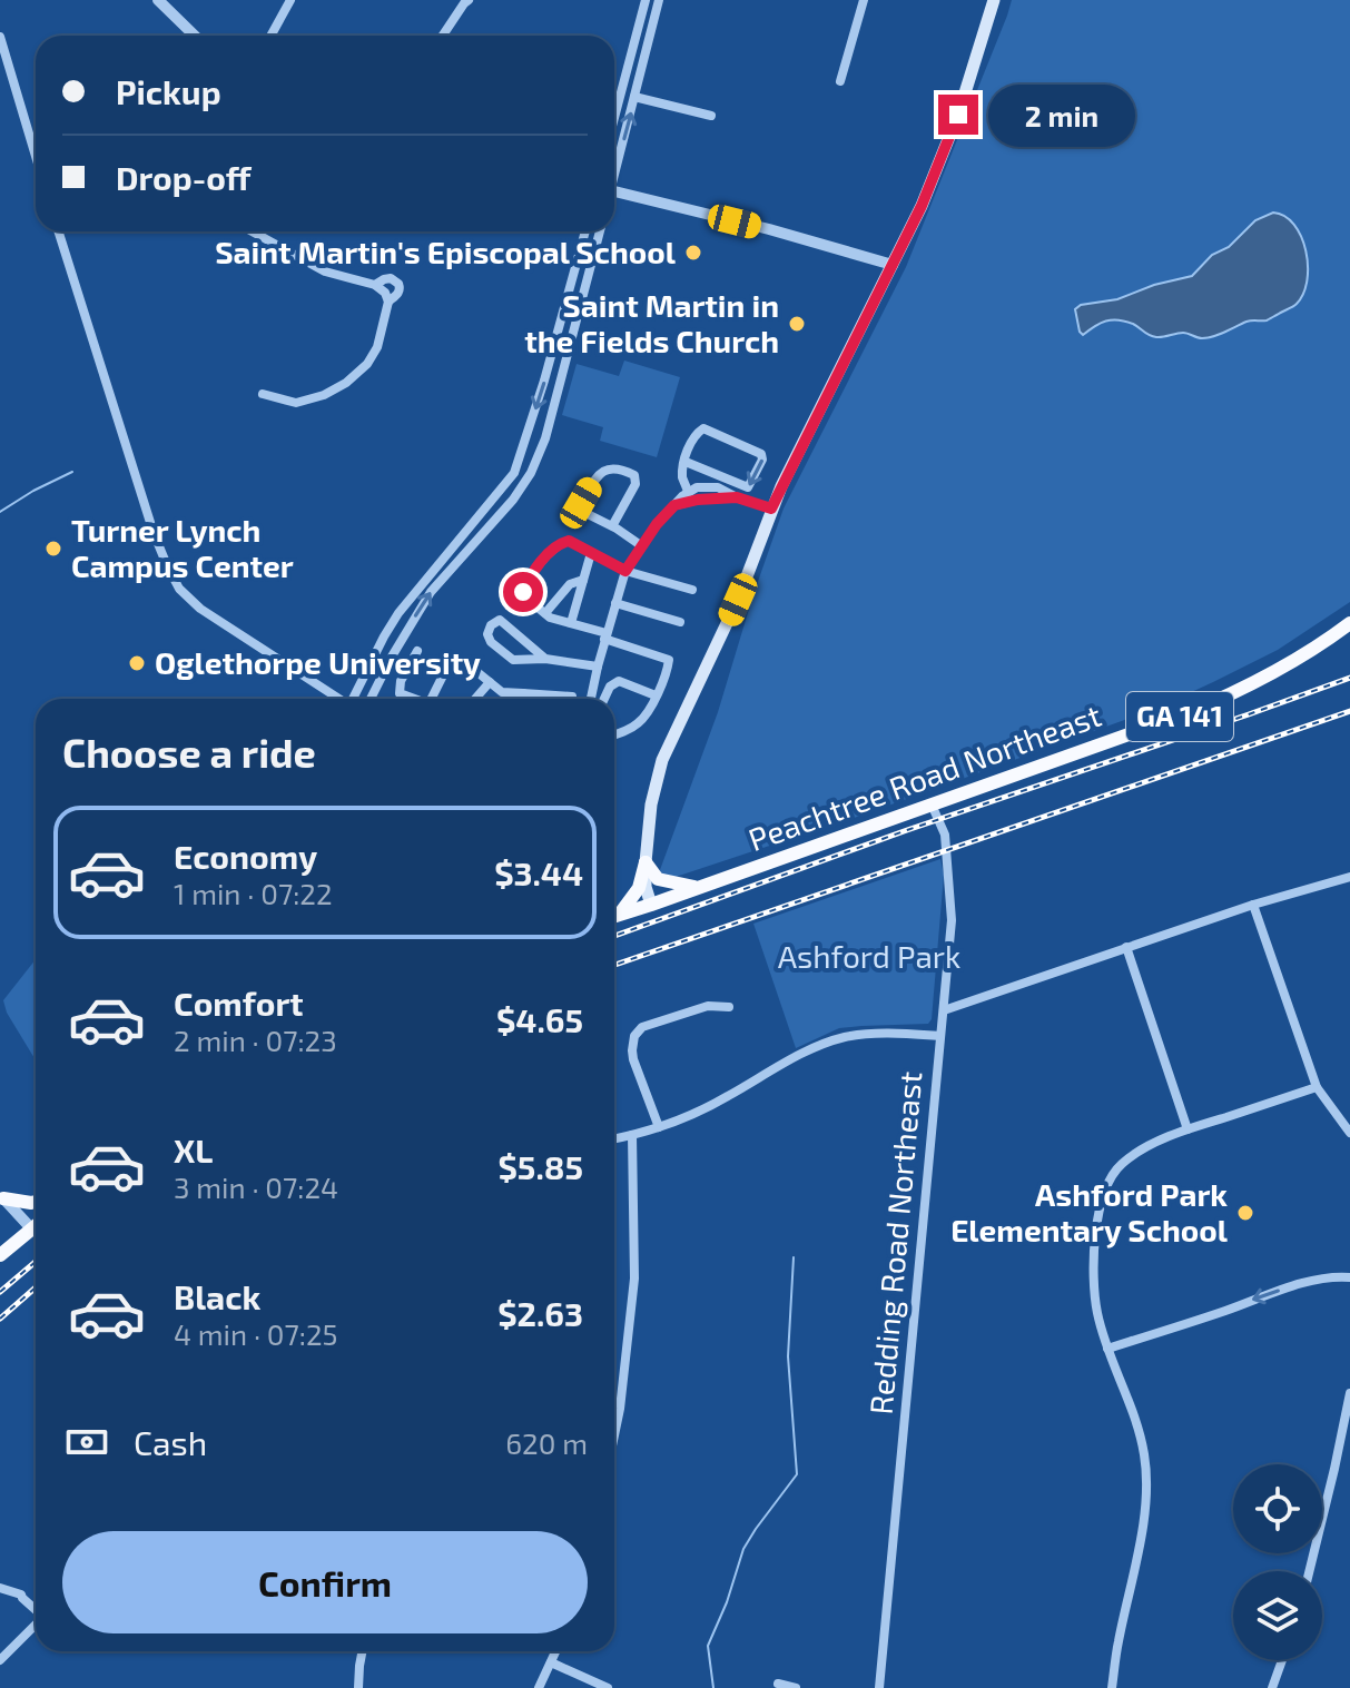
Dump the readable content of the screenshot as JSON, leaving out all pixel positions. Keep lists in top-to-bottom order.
{
  "streets": {
    "highway": ["GA 141", "Peachtree Road Northeast"],
    "street": ["Redding Road Northeast"]
  },
  "crossings": [
    ["Peachtree Road Northeast", "Redding Road Northeast"]
  ],
  "parks": ["Ashford Park"],
  "places": [
    "Saint Martin's Episcopal School",
    "Saint Martin in the Fields Church",
    "Turner Lynch Campus Center",
    "Oglethorpe University",
    "Ashford Park Elementary School"
  ],
  "page": {
    "banner": ["Pickup", "Drop-off"],
    "bubble": "2 min",
    "heading": "Choose a ride",
    "list": [
      {
        "name": "Economy",
        "note": "1 min · 07:22",
        "value": "$3.44"
      },
      {
        "name": "Comfort",
        "note": "2 min · 07:23",
        "value": "$4.65"
      },
      {
        "name": "XL",
        "note": "3 min · 07:24",
        "value": "$5.85"
      },
      {
        "name": "Black",
        "note": "4 min · 07:25",
        "value": "$2.63"
      }
    ],
    "pay": ["Cash", "620 m"],
    "buttons": "Confirm"
  }
}
